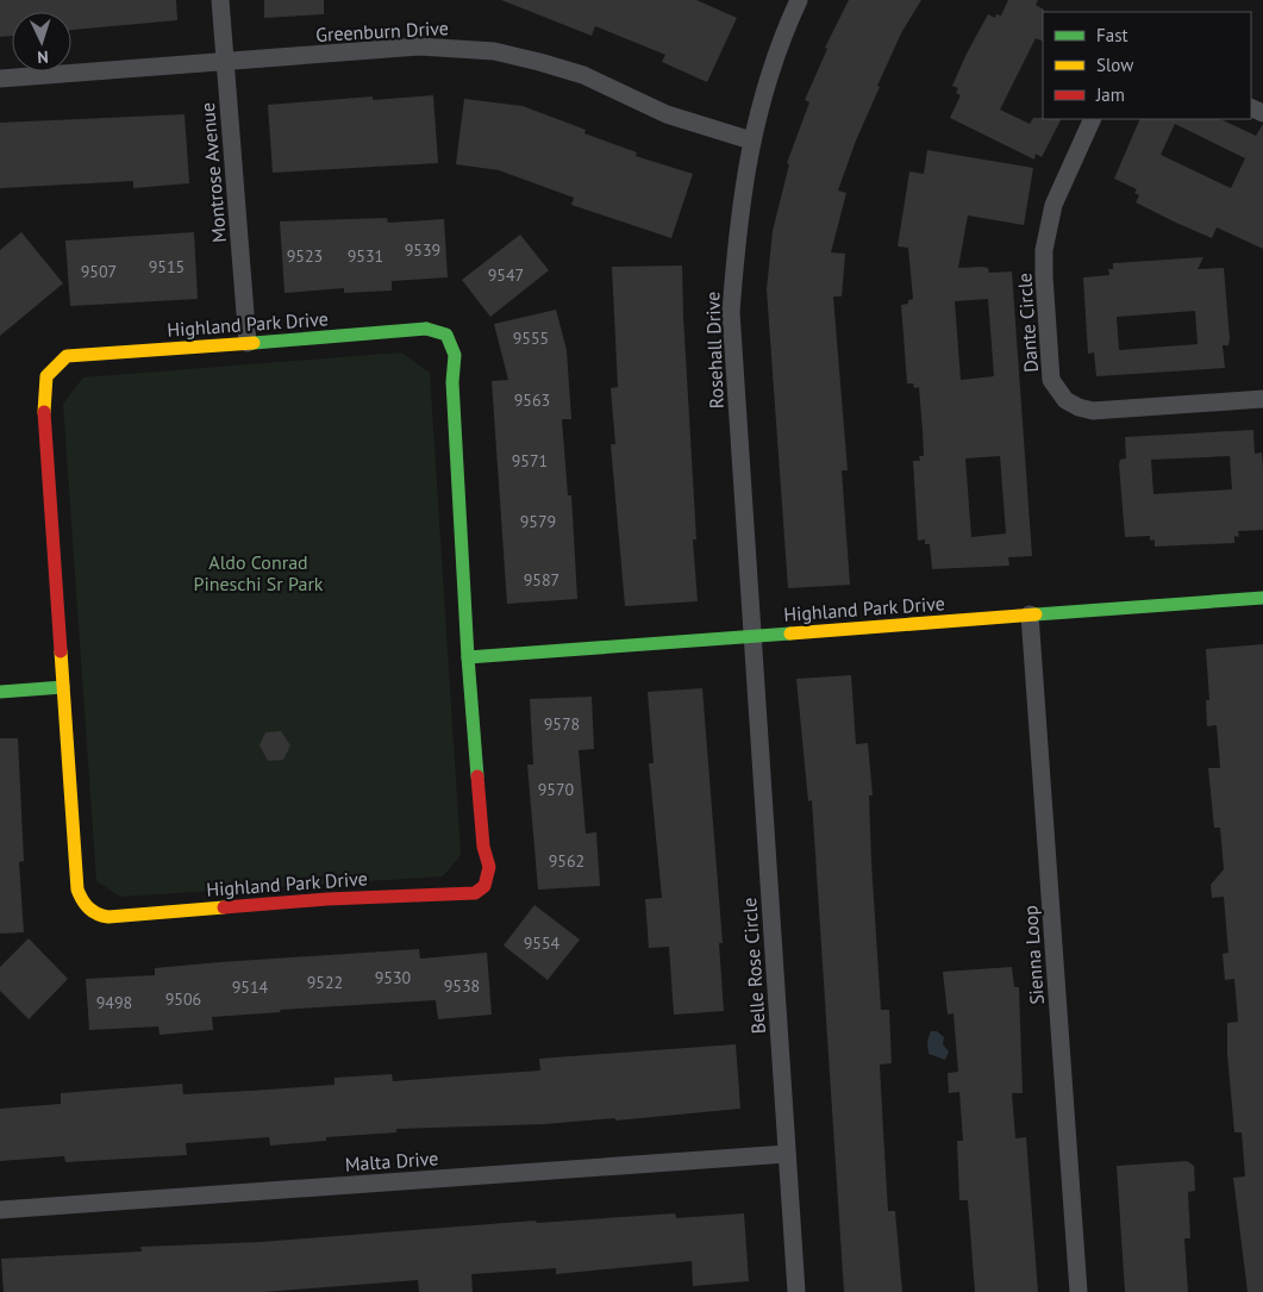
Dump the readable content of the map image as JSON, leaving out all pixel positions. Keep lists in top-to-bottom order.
{
  "streets": {
    "street": [
      "Greenburn Drive",
      "Montrose Avenue",
      "Dante Circle",
      "Highland Park Drive",
      "Rosehall Drive",
      "Sienna Loop",
      "Belle Rose Circle",
      "Malta Drive"
    ]
  },
  "crossings": [
    ["Greenburn Drive", "Montrose Avenue"],
    ["Greenburn Drive", "Rosehall Drive"],
    ["Montrose Avenue", "Highland Park Drive"],
    ["Highland Park Drive", "Rosehall Drive"],
    ["Highland Park Drive", "Sienna Loop"],
    ["Highland Park Drive", "Belle Rose Circle"],
    ["Rosehall Drive", "Belle Rose Circle"],
    ["Belle Rose Circle", "Malta Drive"]
  ],
  "parks": ["Aldo Conrad Pineschi Sr Park"],
  "house_numbers": [
    "9539",
    "9523",
    "9531",
    "9515",
    "9507",
    "9547",
    "9555",
    "9563",
    "9571",
    "9579",
    "9587",
    "9578",
    "9570",
    "9562",
    "9554",
    "9530",
    "9522",
    "9538",
    "9514",
    "9506",
    "9498"
  ],
  "legend": ["Fast", "Slow", "Jam"],
  "north": "bottom"
}
